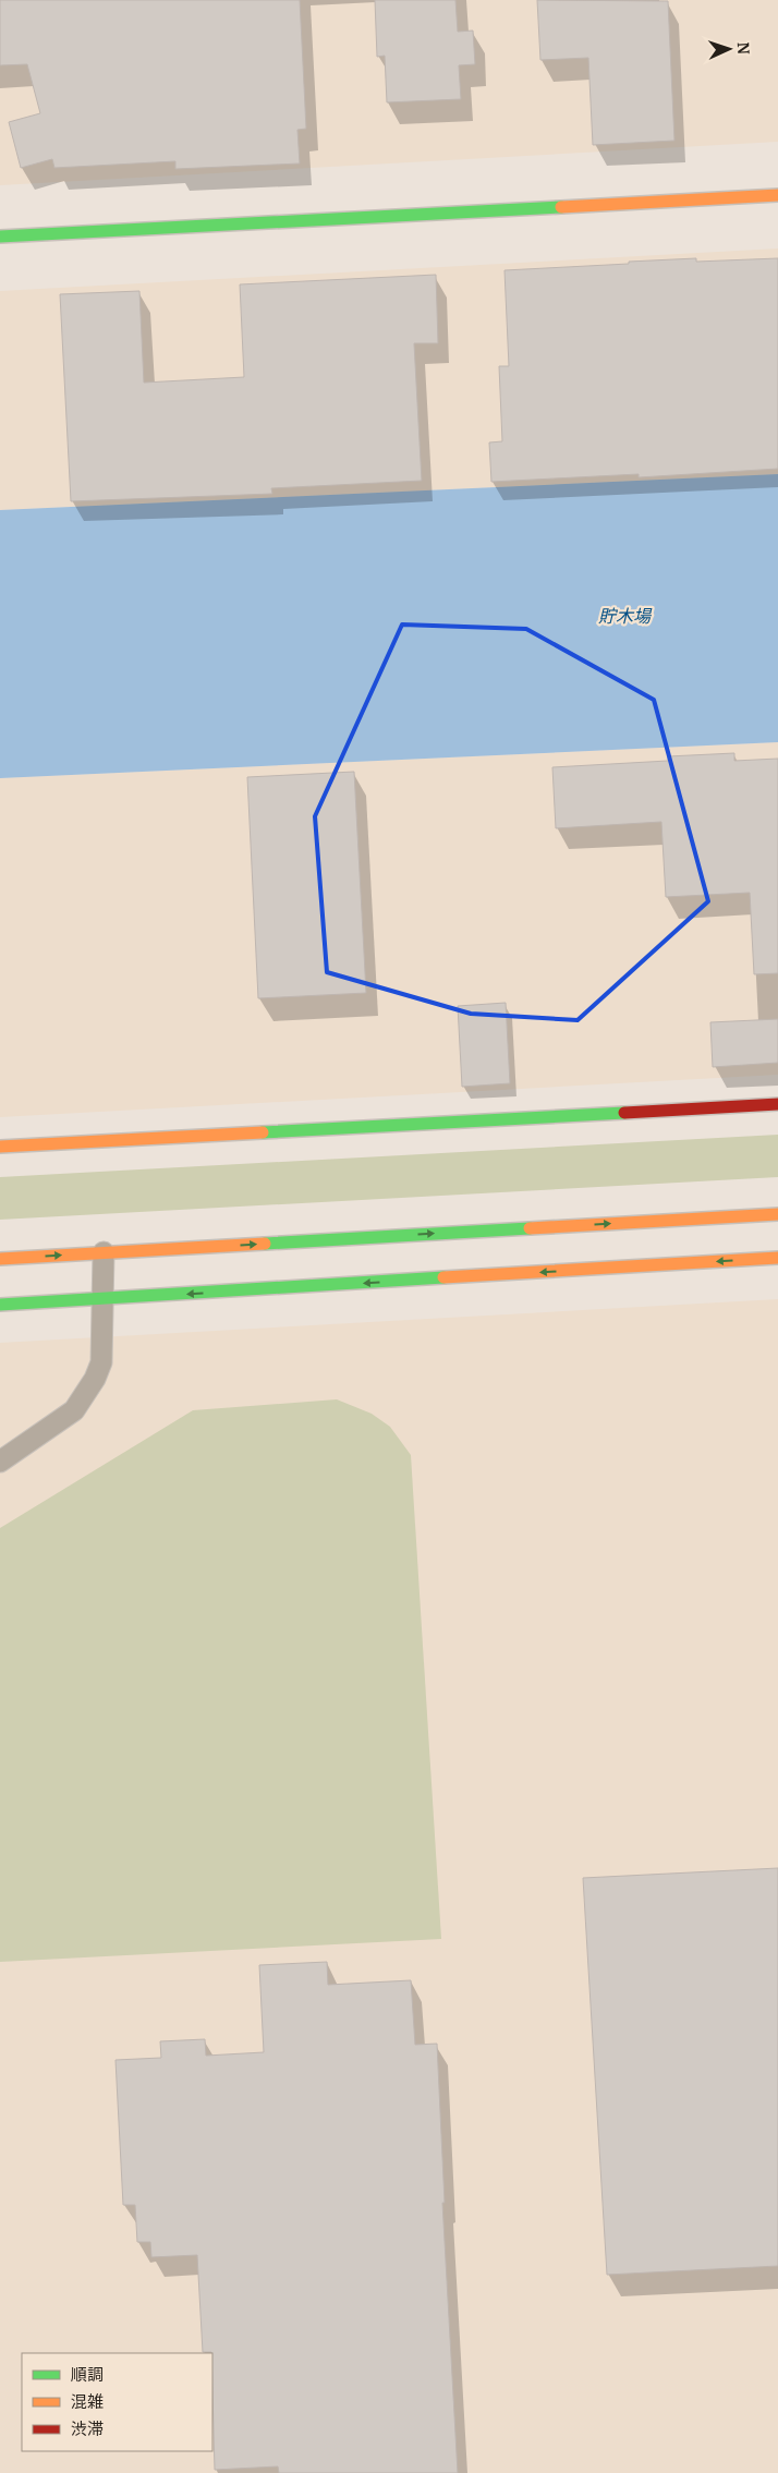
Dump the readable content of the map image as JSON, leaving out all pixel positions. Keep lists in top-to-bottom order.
{
  "water": ["貯木場"],
  "legend": ["順調", "混雑", "渋滞"],
  "north": "right"
}
